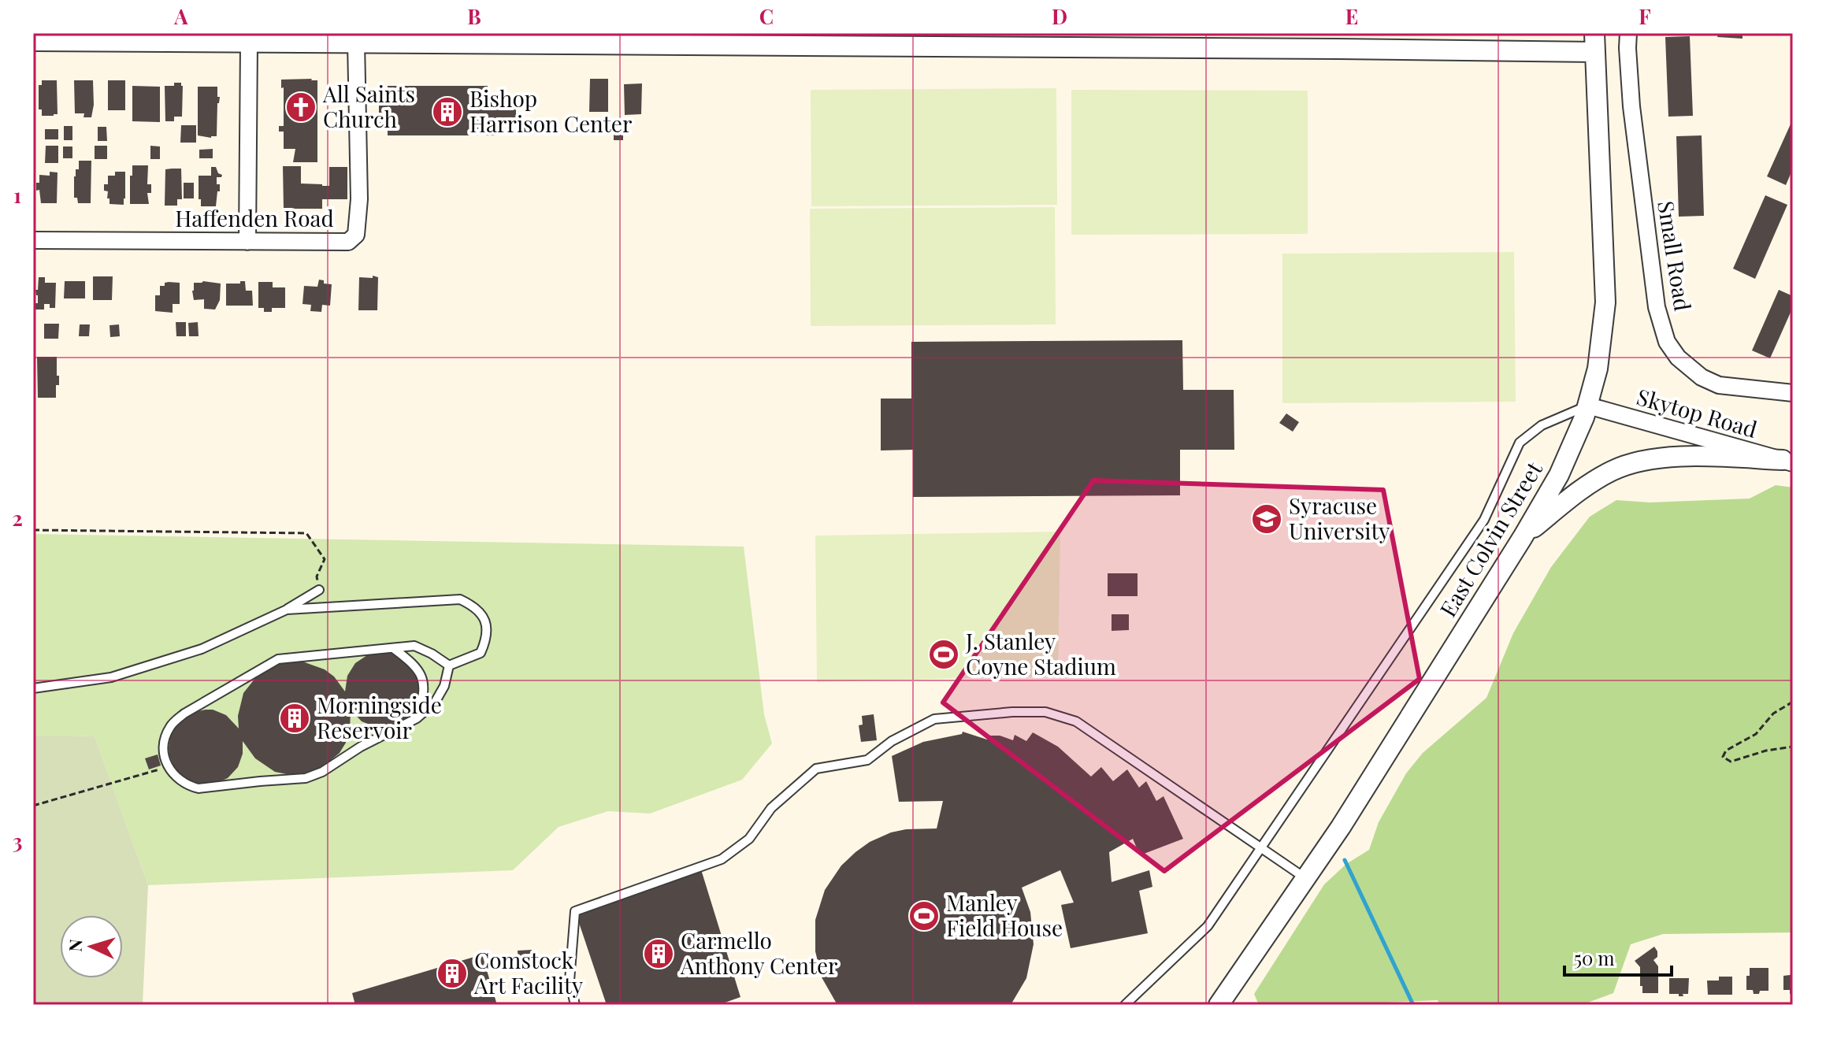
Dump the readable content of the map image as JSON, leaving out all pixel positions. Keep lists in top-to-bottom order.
{
  "streets": {
    "street": [
      "Haffenden Road",
      "Small Road",
      "Skytop Road",
      "East Colvin Street"
    ]
  },
  "crossings": [
    ["Skytop Road", "East Colvin Street"]
  ],
  "places": {
    "church": ["All Saints Church"],
    "building": [
      "Bishop Harrison Center",
      "Morningside Reservoir",
      "Carmello Anthony Center",
      "Comstock Art Facility"
    ],
    "school or university": ["Syracuse University"],
    "sports": ["J. Stanley Coyne Stadium", "Manley Field House"]
  },
  "scale_bar": "50 m",
  "north": "left",
  "grid": {
    "columns": [
      "A",
      "B",
      "C",
      "D",
      "E",
      "F"
    ],
    "rows": ["1", "2", "3"]
  }
}
